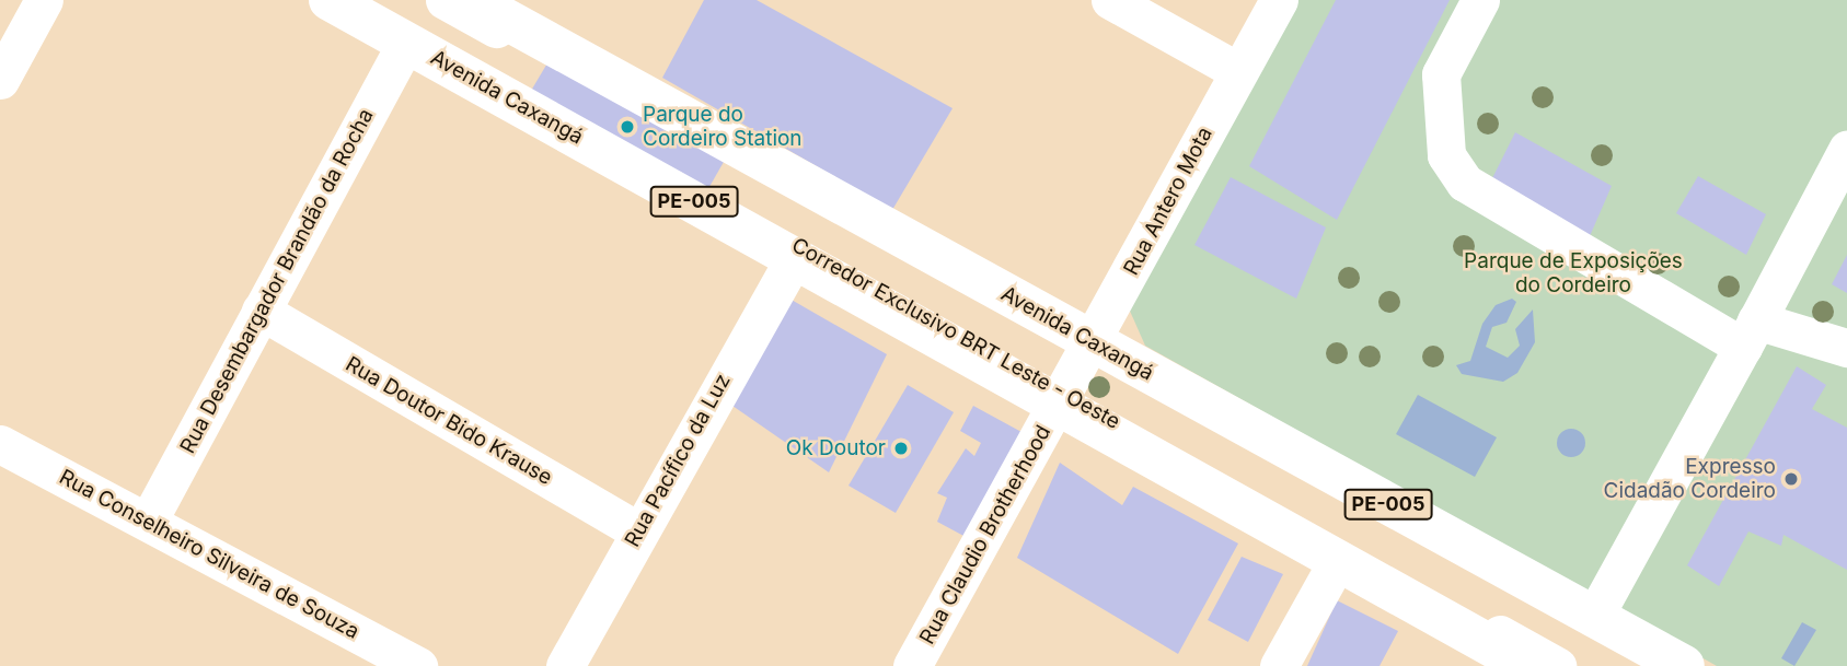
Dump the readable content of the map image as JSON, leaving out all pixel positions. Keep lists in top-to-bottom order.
{
  "streets": {
    "main road": ["Avenida Caxangá", "PE-005"],
    "street": [
      "Rua Antero Mota",
      "Rua Desembargador Brandão da Rocha",
      "Corredor Exclusivo BRT Leste - Oeste",
      "Rua Doutor Bido Krause",
      "Rua Pacífico da Luz",
      "Rua Claudio Brotherhood",
      "Rua Conselheiro Silveira de Souza"
    ]
  },
  "crossings": [
    ["Avenida Caxangá", "Rua Antero Mota"],
    ["Avenida Caxangá", "Rua Desembargador Brandão da Rocha"],
    ["Avenida Caxangá", "Corredor Exclusivo BRT Leste - Oeste"],
    ["Avenida Caxangá", "Rua Pacífico da Luz"],
    ["Avenida Caxangá", "Rua Claudio Brotherhood"],
    ["Rua Antero Mota", "Corredor Exclusivo BRT Leste - Oeste"],
    ["Rua Antero Mota", "Rua Claudio Brotherhood"],
    ["Rua Desembargador Brandão da Rocha", "Rua Doutor Bido Krause"],
    ["Rua Desembargador Brandão da Rocha", "Rua Conselheiro Silveira de Souza"],
    ["Corredor Exclusivo BRT Leste - Oeste", "Rua Claudio Brotherhood"],
    ["Rua Doutor Bido Krause", "Rua Pacífico da Luz"]
  ],
  "parks": ["Parque de Exposições do Cordeiro"],
  "places": ["Parque do Cordeiro Station", "Ok Doutor", "Expresso Cidadão Cordeiro"]
}
